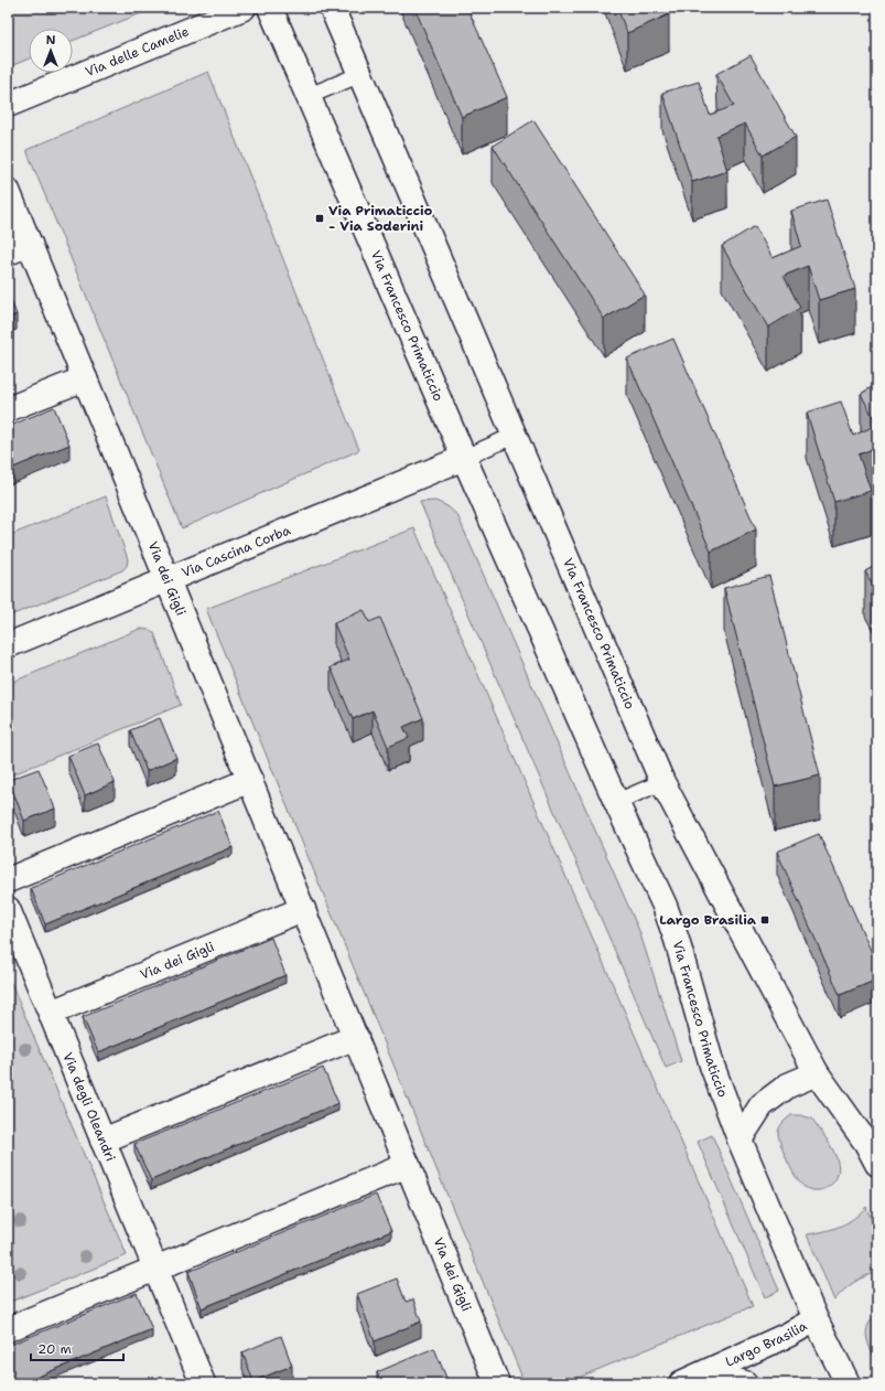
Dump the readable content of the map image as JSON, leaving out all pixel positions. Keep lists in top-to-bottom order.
{
  "streets": {
    "street": [
      "Via delle Camelie",
      "Via Francesco Primaticcio",
      "Via Cascina Corba",
      "Via dei Gigli",
      "Via degli Oleandri",
      "Largo Brasilia"
    ]
  },
  "crossings": [
    ["Via Francesco Primaticcio", "Via Cascina Corba"],
    ["Via Francesco Primaticcio", "Largo Brasilia"],
    ["Via Cascina Corba", "Via dei Gigli"],
    ["Via dei Gigli", "Via degli Oleandri"]
  ],
  "places": {
    "transit": ["Via Primaticcio - Via Soderini", "Largo Brasilia"]
  },
  "scale_bar": "20 m",
  "north": "top"
}
